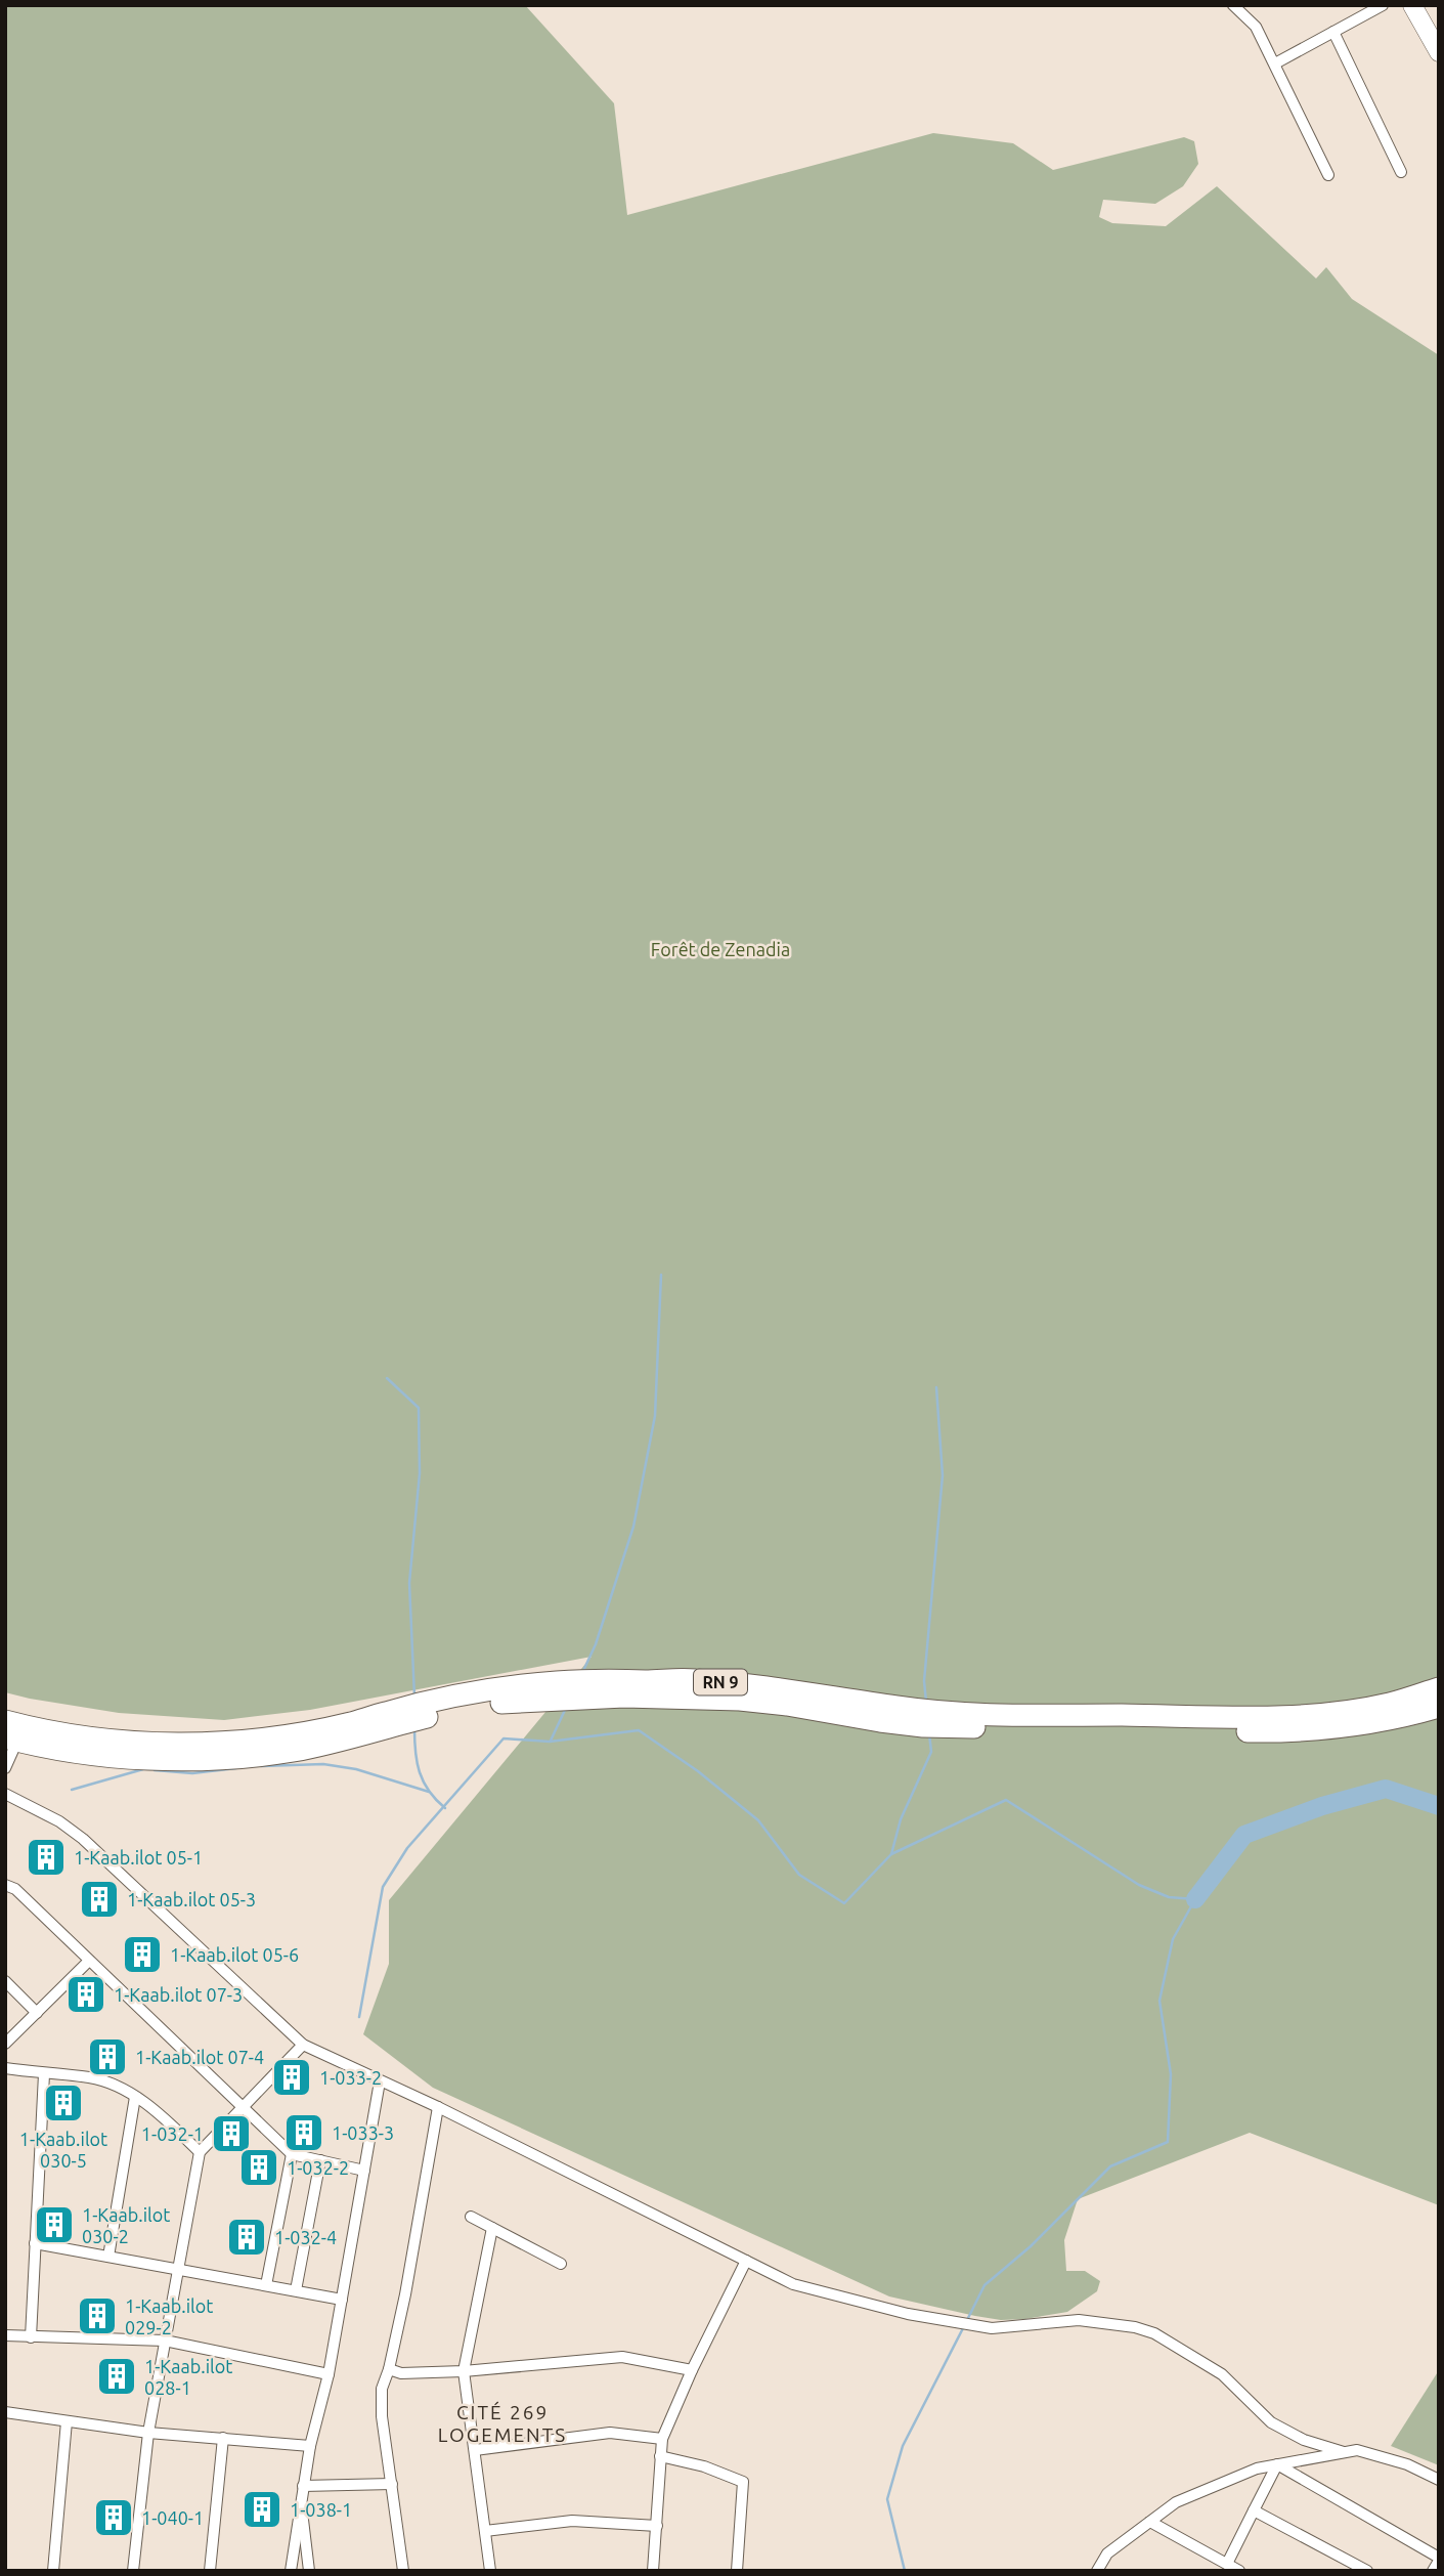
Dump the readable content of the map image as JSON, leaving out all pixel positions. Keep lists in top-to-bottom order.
{
  "streets": {
    "highway": ["RN 9"]
  },
  "districts": ["CITÉ 269 LOGEMENTS"],
  "parks": ["Forêt de Zenadia"],
  "places": {
    "building": [
      "1-Kaab.ilot 05-1",
      "1-Kaab.ilot 05-3",
      "1-Kaab.ilot 05-6",
      "1-Kaab.ilot 07-3",
      "1-Kaab.ilot 07-4",
      "1-033-2",
      "1-Kaab.ilot 030-5",
      "1-033-3",
      "1-032-1",
      "1-032-2",
      "1-Kaab.ilot 030-2",
      "1-032-4",
      "1-Kaab.ilot 029-2",
      "1-Kaab.ilot 028-1",
      "1-038-1",
      "1-040-1"
    ]
  }
}
